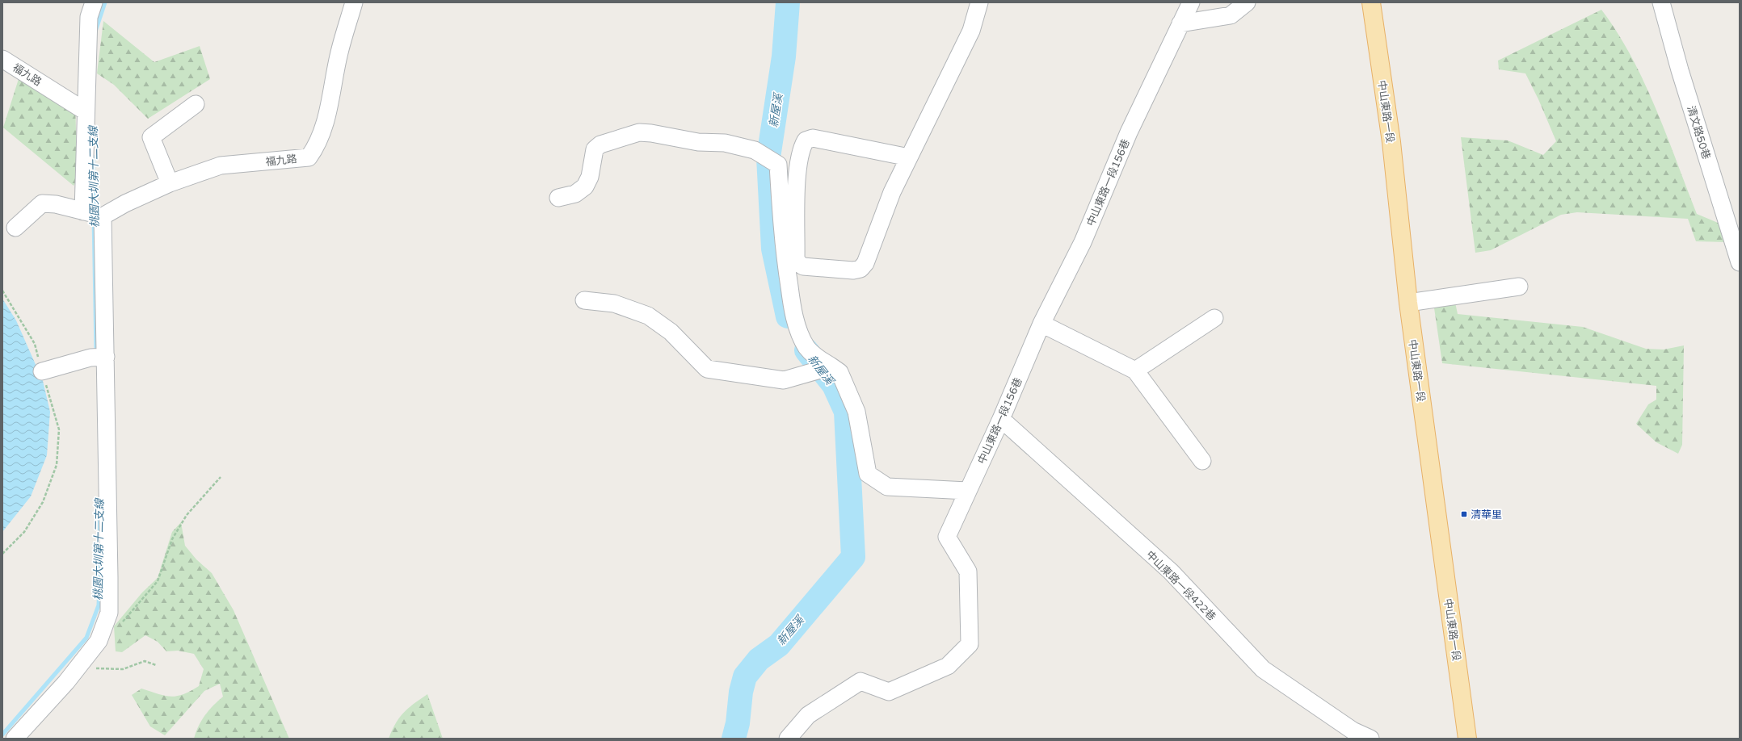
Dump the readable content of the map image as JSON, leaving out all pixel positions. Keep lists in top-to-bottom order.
{
  "streets": {
    "main road": ["中山東路一段"],
    "street": [
      "福九路",
      "清文路50巷",
      "中山東路一段156巷",
      "中山東路一段422巷"
    ]
  },
  "crossings": [
    ["中山東路一段156巷", "中山東路一段422巷"]
  ],
  "water": ["新屋溪", "桃園大圳第十二支線"],
  "places": {
    "transit": ["清華里"]
  }
}
